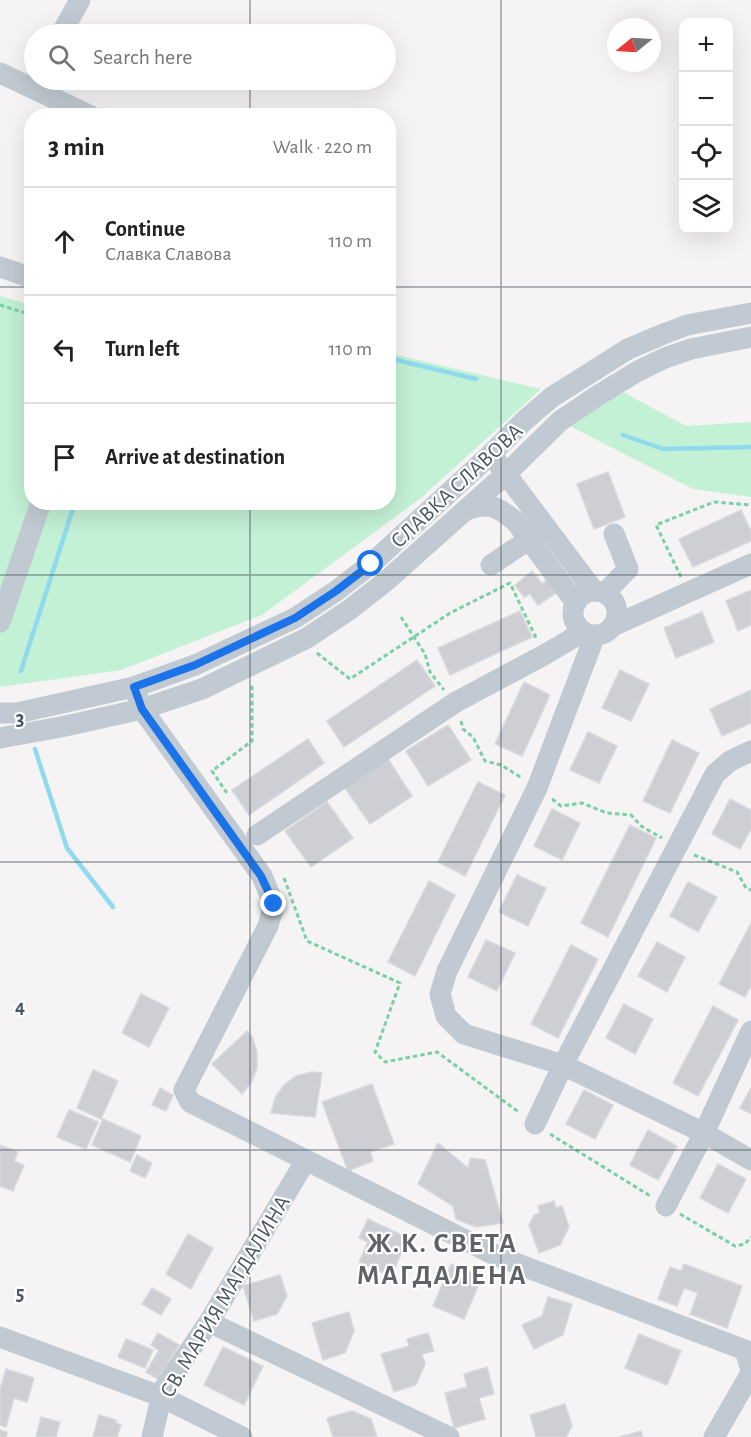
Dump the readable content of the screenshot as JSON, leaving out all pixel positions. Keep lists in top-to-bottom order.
{
  "streets": {
    "street": ["СЛАВКА СЛАВОВА", "СВ. МАРИЯ МАГДАЛИНА"]
  },
  "districts": ["Ж.К. СВЕТА МАГДАЛЕНА"],
  "north": "left",
  "page": {
    "map_buttons": ["+", "−"],
    "search": "Search here",
    "heading": ["3 min", "Walk · 220 m"],
    "list": [
      ["Continue", "Славка Славова", "110 m"],
      ["Turn left", "110 m"],
      "Arrive at destination"
    ]
  },
  "grid": {
    "rows": ["3", "4", "5"]
  }
}
